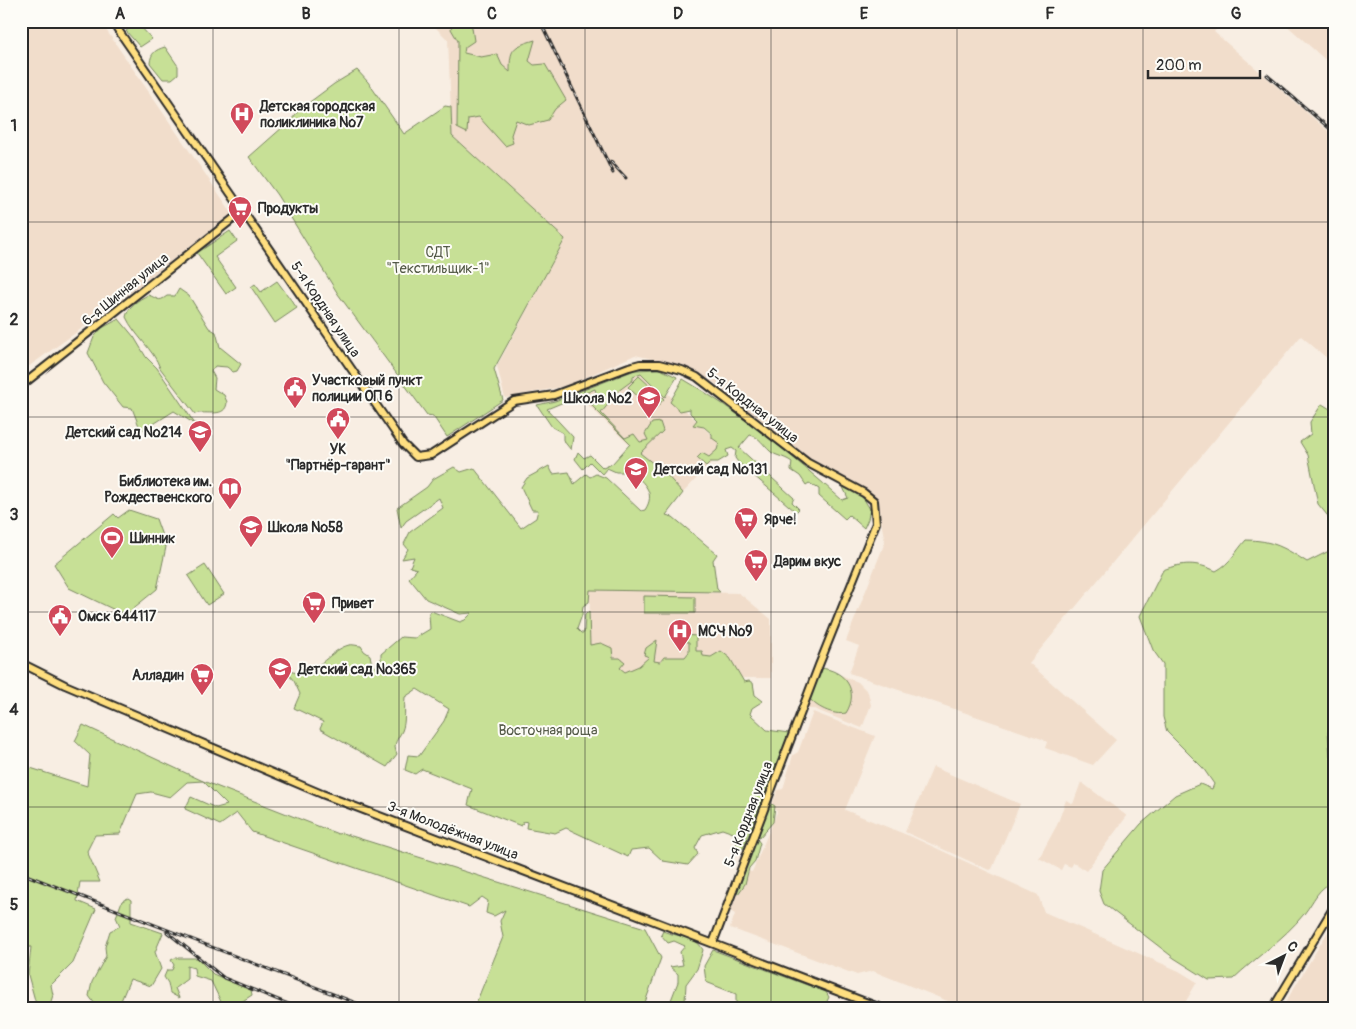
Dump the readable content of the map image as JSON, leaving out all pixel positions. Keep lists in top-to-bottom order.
{
  "streets": {
    "main road": ["6-я Шинная улица", "5-я Кордная улица", "3-я Молодёжная улица"]
  },
  "crossings": [
    ["6-я Шинная улица", "5-я Кордная улица"],
    ["5-я Кордная улица", "3-я Молодёжная улица"]
  ],
  "parks": ["СДТ \"Текстильщик-1\"", "Восточная роща"],
  "places": {
    "hospital": ["Детская городская поликлиника №7", "МСЧ №9"],
    "supermarket": [
      "Продукты",
      "Ярче!",
      "Дарим вкус",
      "Привет",
      "Алладин"
    ],
    "public building": ["Участковый пункт полиции ОП 6", "УК \"Партнёр-гарант\"", "Омск 644117"],
    "school or university": [
      "Школа №2",
      "Детский сад №214",
      "Детский сад №131",
      "Школа №58",
      "Детский сад №365"
    ],
    "library": ["Библиотека им. Рождественского"],
    "sports": ["Шинник"]
  },
  "scale_bar": "200 m",
  "north": "top right",
  "grid": {
    "columns": [
      "A",
      "B",
      "C",
      "D",
      "E",
      "F",
      "G"
    ],
    "rows": [
      "1",
      "2",
      "3",
      "4",
      "5"
    ]
  }
}
